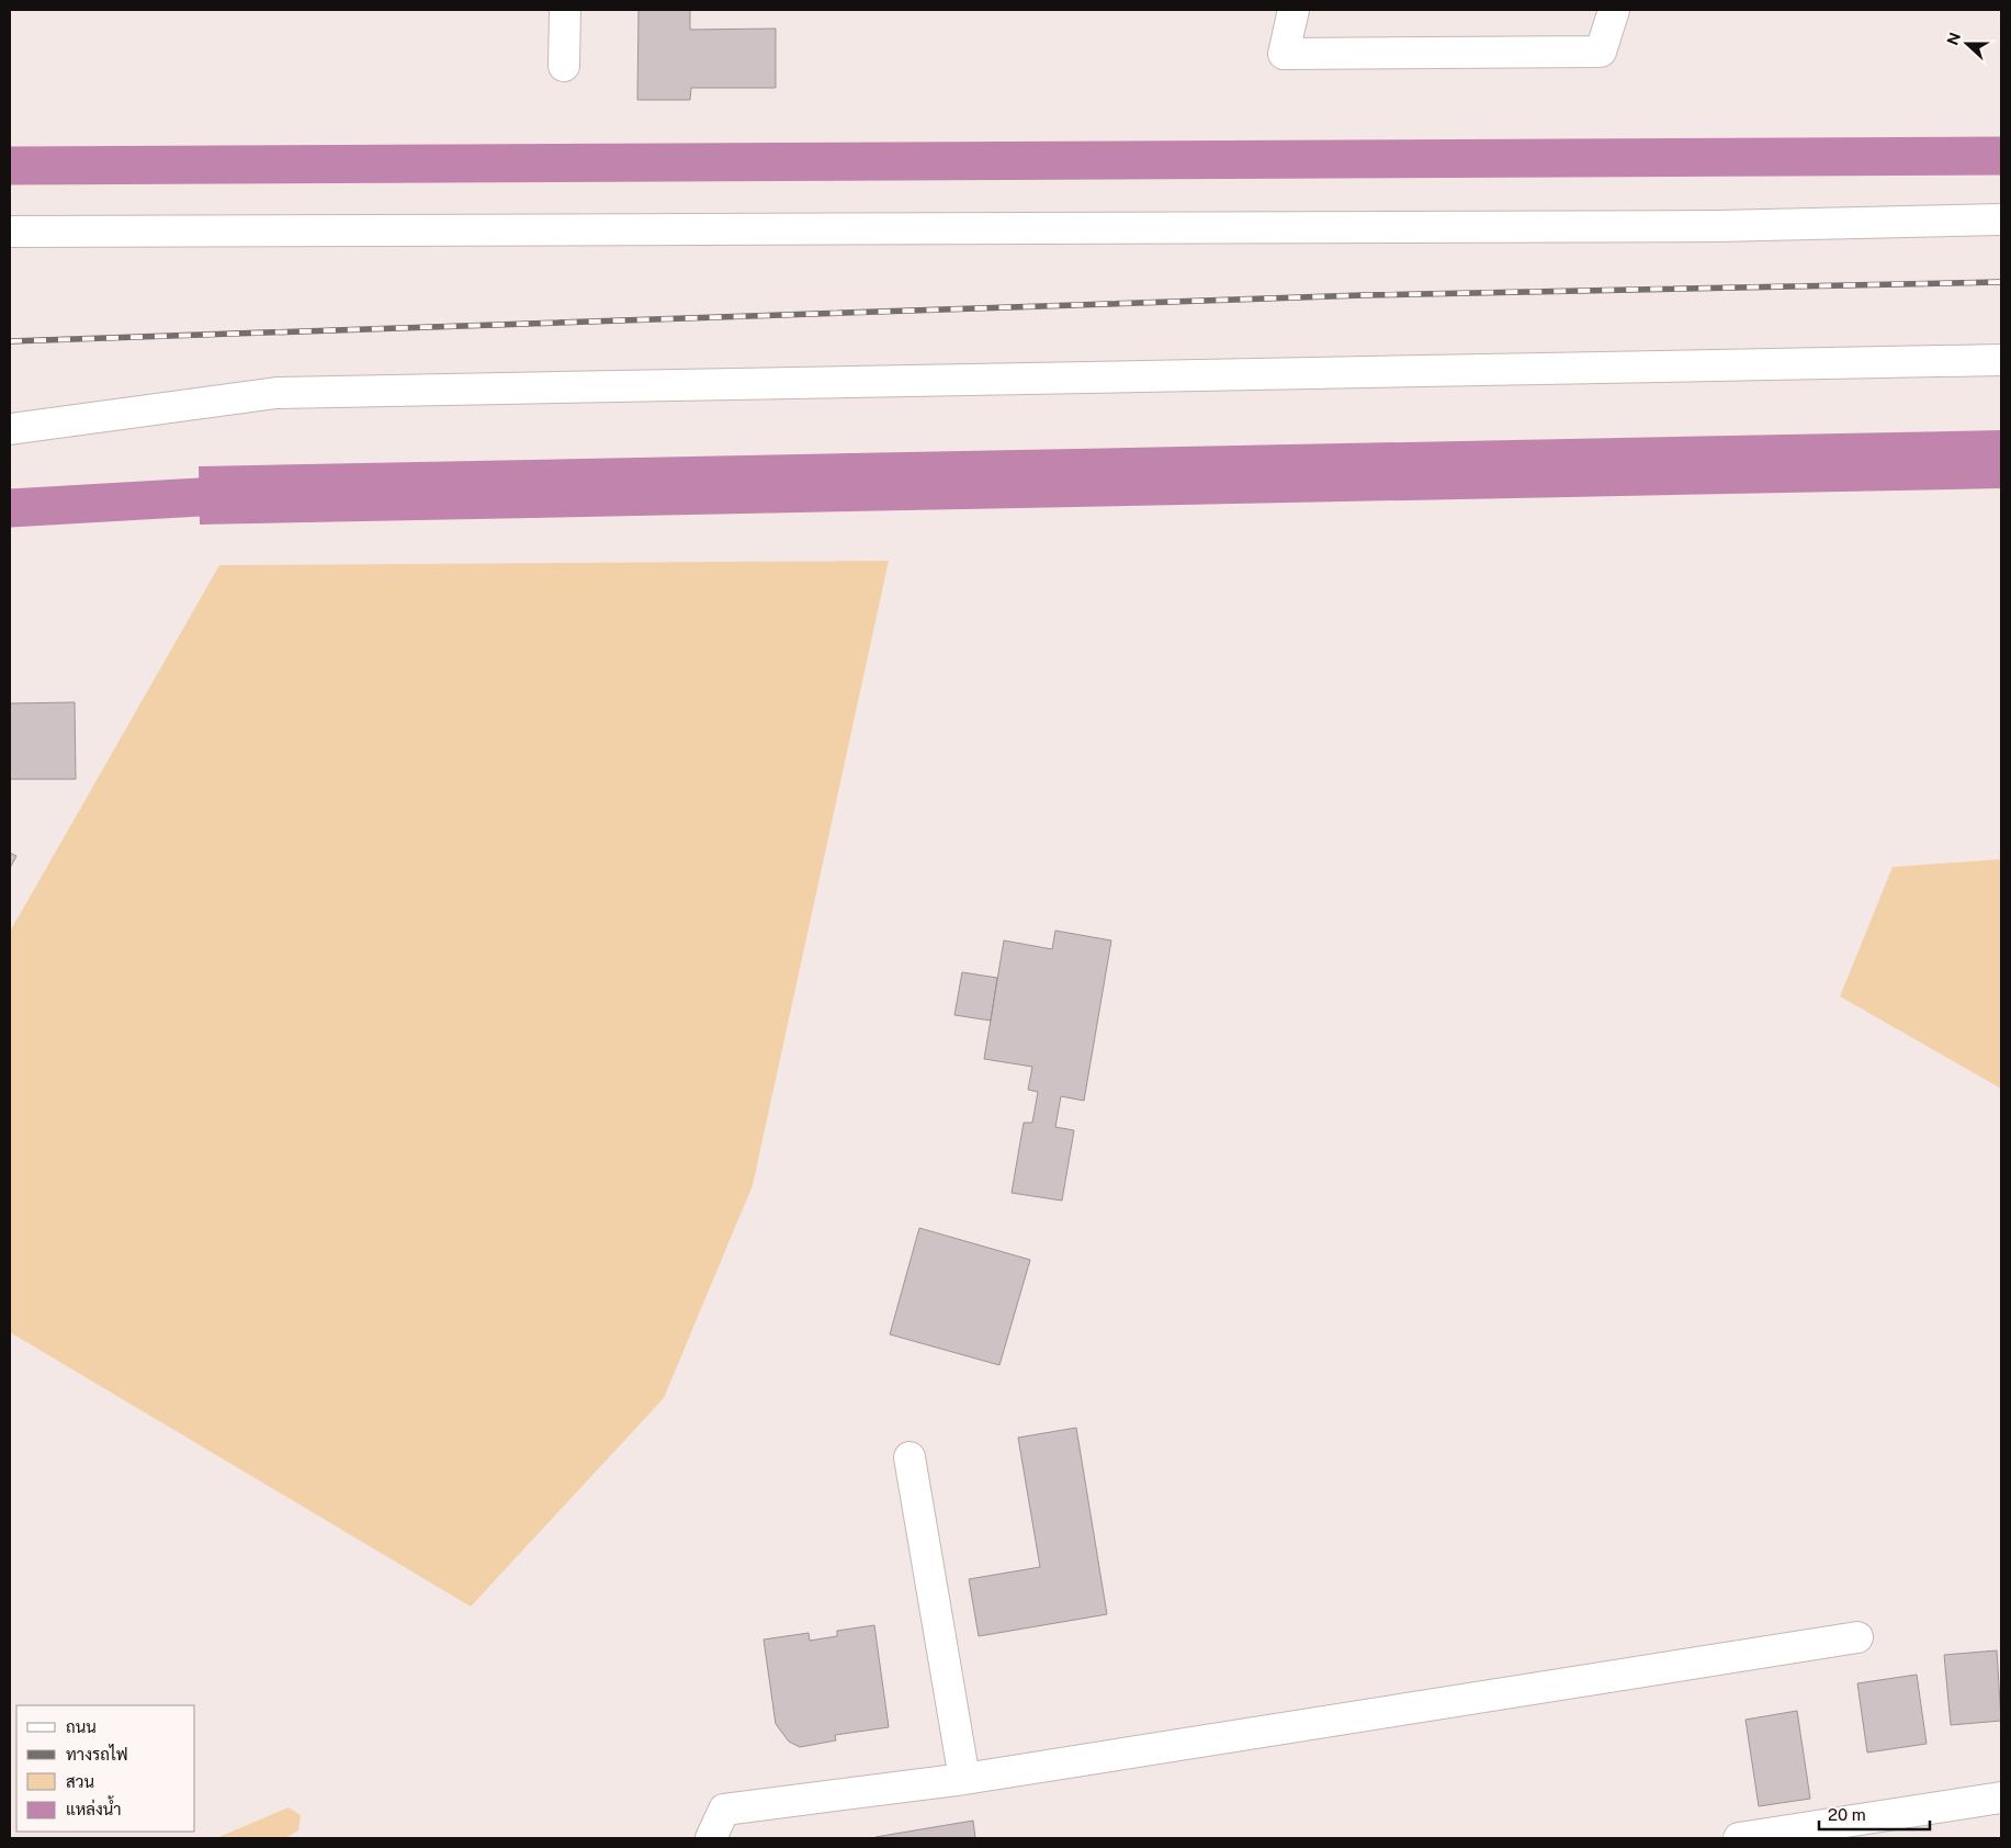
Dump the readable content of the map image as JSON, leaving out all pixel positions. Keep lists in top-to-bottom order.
{
  "legend": [
    "ถนน",
    "ทางรถไฟ",
    "สวน",
    "แหล่งน้ำ"
  ],
  "scale_bar": "20 m",
  "north": "left"
}
